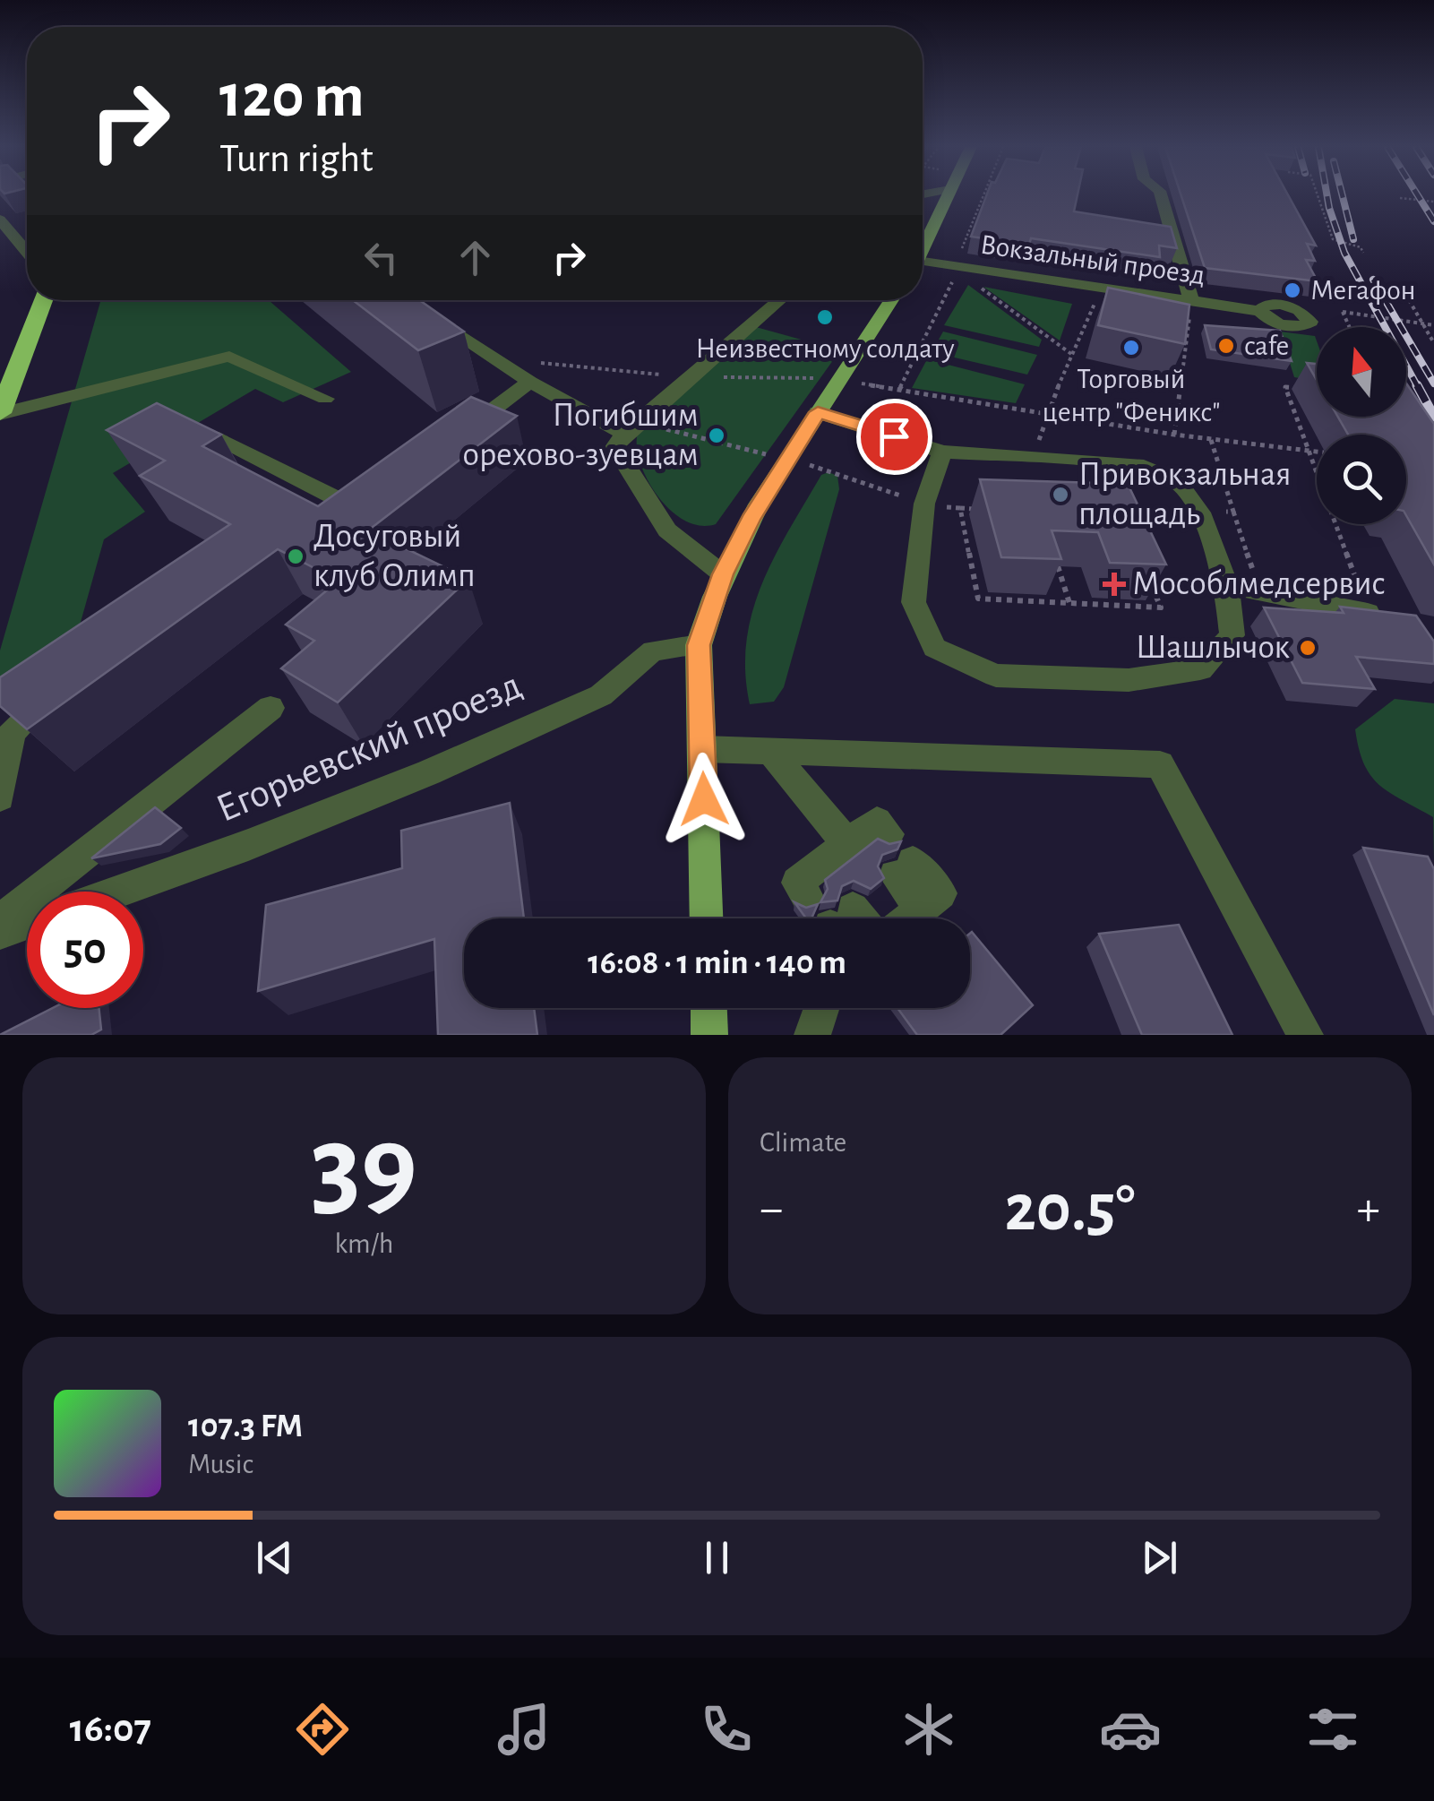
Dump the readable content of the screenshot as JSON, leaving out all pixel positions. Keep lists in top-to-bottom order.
{
  "streets": {
    "street": ["Вокзальный проезд", "Егорьевский проезд"]
  },
  "places": {
    "other": [
      "Мегафон",
      "Неизвестному солдату",
      "cafe",
      "Торговый центр \"Феникс\"",
      "Погибшим орехово-зуевцам",
      "Привокзальная площадь",
      "Досуговый клуб Олимп",
      "Шашлычок"
    ],
    "health": ["Мособлмедсервис"]
  },
  "north": "top",
  "page": {
    "turn": ["120 m", "Turn right"],
    "limit": "50",
    "trip": "16:08 · 1 min · 140 m",
    "tile": [
      ["39", "km/h"],
      "Climate"
    ],
    "heat": ["−", "20.5°", "+"],
    "song": ["107.3 FM", "Music"],
    "tabs": "16:07"
  }
}
